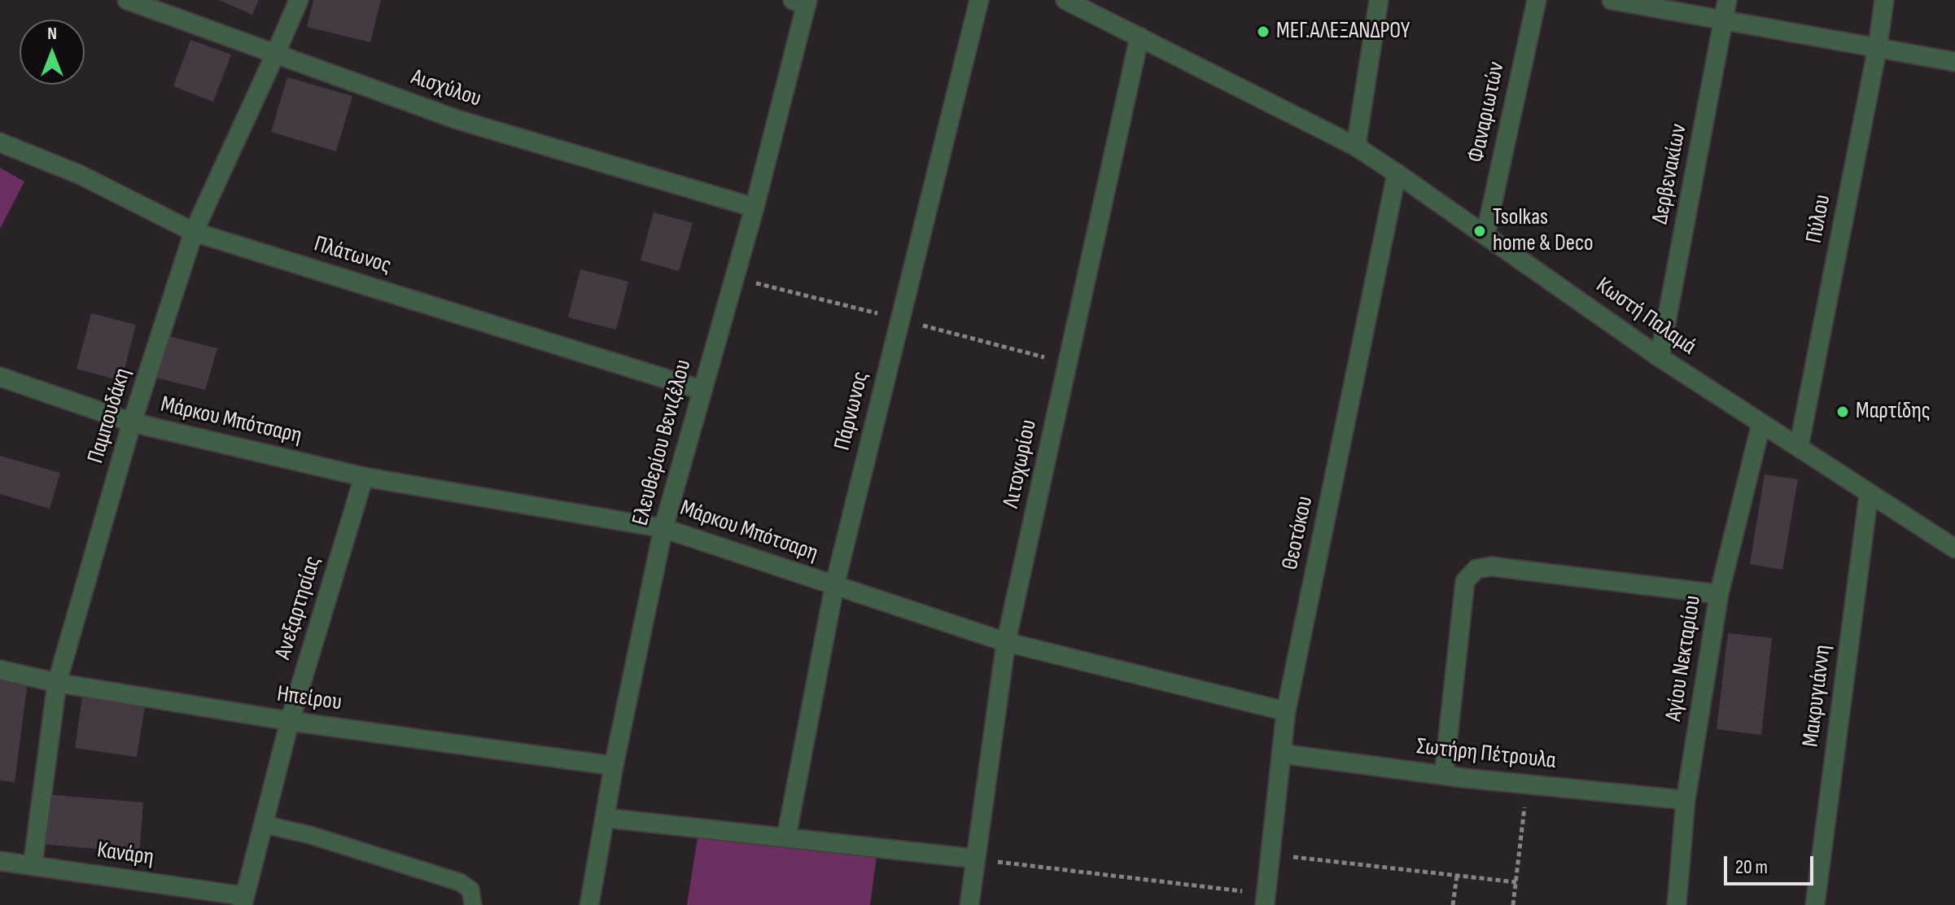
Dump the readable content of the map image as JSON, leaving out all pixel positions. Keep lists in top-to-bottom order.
{
  "streets": {
    "street": [
      "Αισχύλου",
      "Φαναριωτών",
      "Δερβενακίων",
      "Πύλου",
      "Πλάτωνος",
      "Κωστή Παλαμά",
      "Πάρνωνος",
      "Παμπουδάκη",
      "Μάρκου Μπότσαρη",
      "Ελευθερίου Βενιζέλου",
      "Λιτοχωρίου",
      "Θεοτόκου",
      "Ανεξαρτησίας",
      "Αγίου Νεκταρίου",
      "Μακρυγιάννη",
      "Ηπείρου",
      "Σωτήρη Πέτρουλα",
      "Κανάρη"
    ]
  },
  "crossings": [
    ["Αισχύλου", "Παμπουδάκη"],
    ["Αισχύλου", "Ελευθερίου Βενιζέλου"],
    ["Φαναριωτών", "Κωστή Παλαμά"],
    ["Δερβενακίων", "Κωστή Παλαμά"],
    ["Πύλου", "Κωστή Παλαμά"],
    ["Πλάτωνος", "Παμπουδάκη"],
    ["Πλάτωνος", "Ελευθερίου Βενιζέλου"],
    ["Κωστή Παλαμά", "Λιτοχωρίου"],
    ["Κωστή Παλαμά", "Θεοτόκου"],
    ["Κωστή Παλαμά", "Αγίου Νεκταρίου"],
    ["Κωστή Παλαμά", "Μακρυγιάννη"],
    ["Πάρνωνος", "Μάρκου Μπότσαρη"],
    ["Παμπουδάκη", "Μάρκου Μπότσαρη"],
    ["Παμπουδάκη", "Ηπείρου"],
    ["Παμπουδάκη", "Κανάρη"],
    ["Μάρκου Μπότσαρη", "Ελευθερίου Βενιζέλου"],
    ["Μάρκου Μπότσαρη", "Λιτοχωρίου"],
    ["Μάρκου Μπότσαρη", "Θεοτόκου"],
    ["Μάρκου Μπότσαρη", "Ανεξαρτησίας"],
    ["Ελευθερίου Βενιζέλου", "Ηπείρου"],
    ["Θεοτόκου", "Σωτήρη Πέτρουλα"],
    ["Ανεξαρτησίας", "Ηπείρου"],
    ["Ανεξαρτησίας", "Κανάρη"],
    ["Αγίου Νεκταρίου", "Σωτήρη Πέτρουλα"]
  ],
  "places": ["ΜΕΓ.ΑΛΕΞΑΝΔΡΟΥ", "Tsolkas home & Deco", "Μαρτίδης"],
  "scale_bar": "20 m",
  "north": "top"
}
